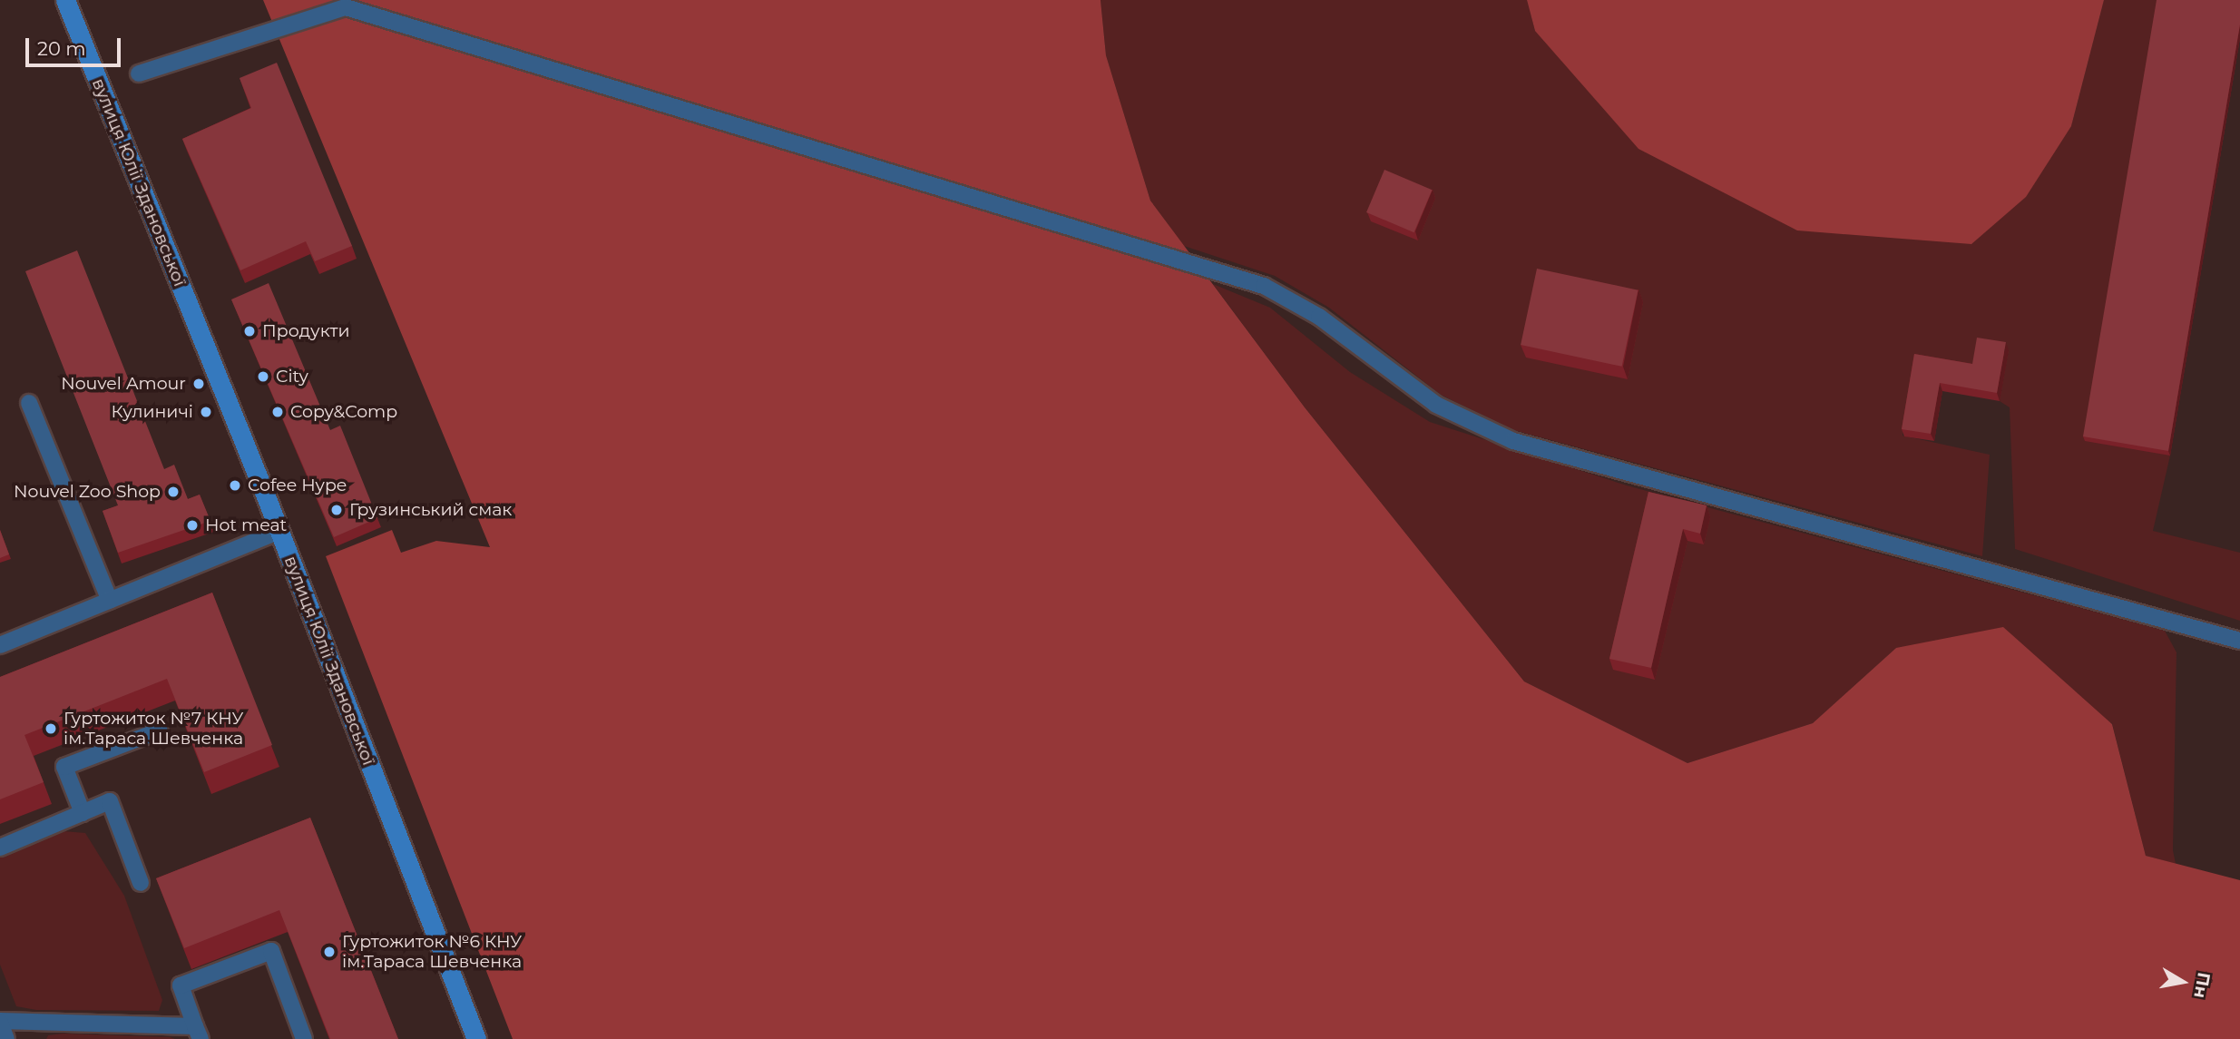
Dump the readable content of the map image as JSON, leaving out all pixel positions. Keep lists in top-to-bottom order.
{
  "streets": {
    "street": ["вулиця Юлії Здановської"]
  },
  "places": [
    "Продукти",
    "City",
    "Nouvel Amour",
    "Кулиничі",
    "Copy&Comp",
    "Cofee Hype",
    "Nouvel Zoo Shop",
    "Грузинський смак",
    "Hot meat",
    "Гуртожиток №7 КНУ ім.Тараса Шевченка",
    "Гуртожиток №6 КНУ ім.Тараса Шевченка"
  ],
  "scale_bar": "20 m",
  "north": "right"
}
